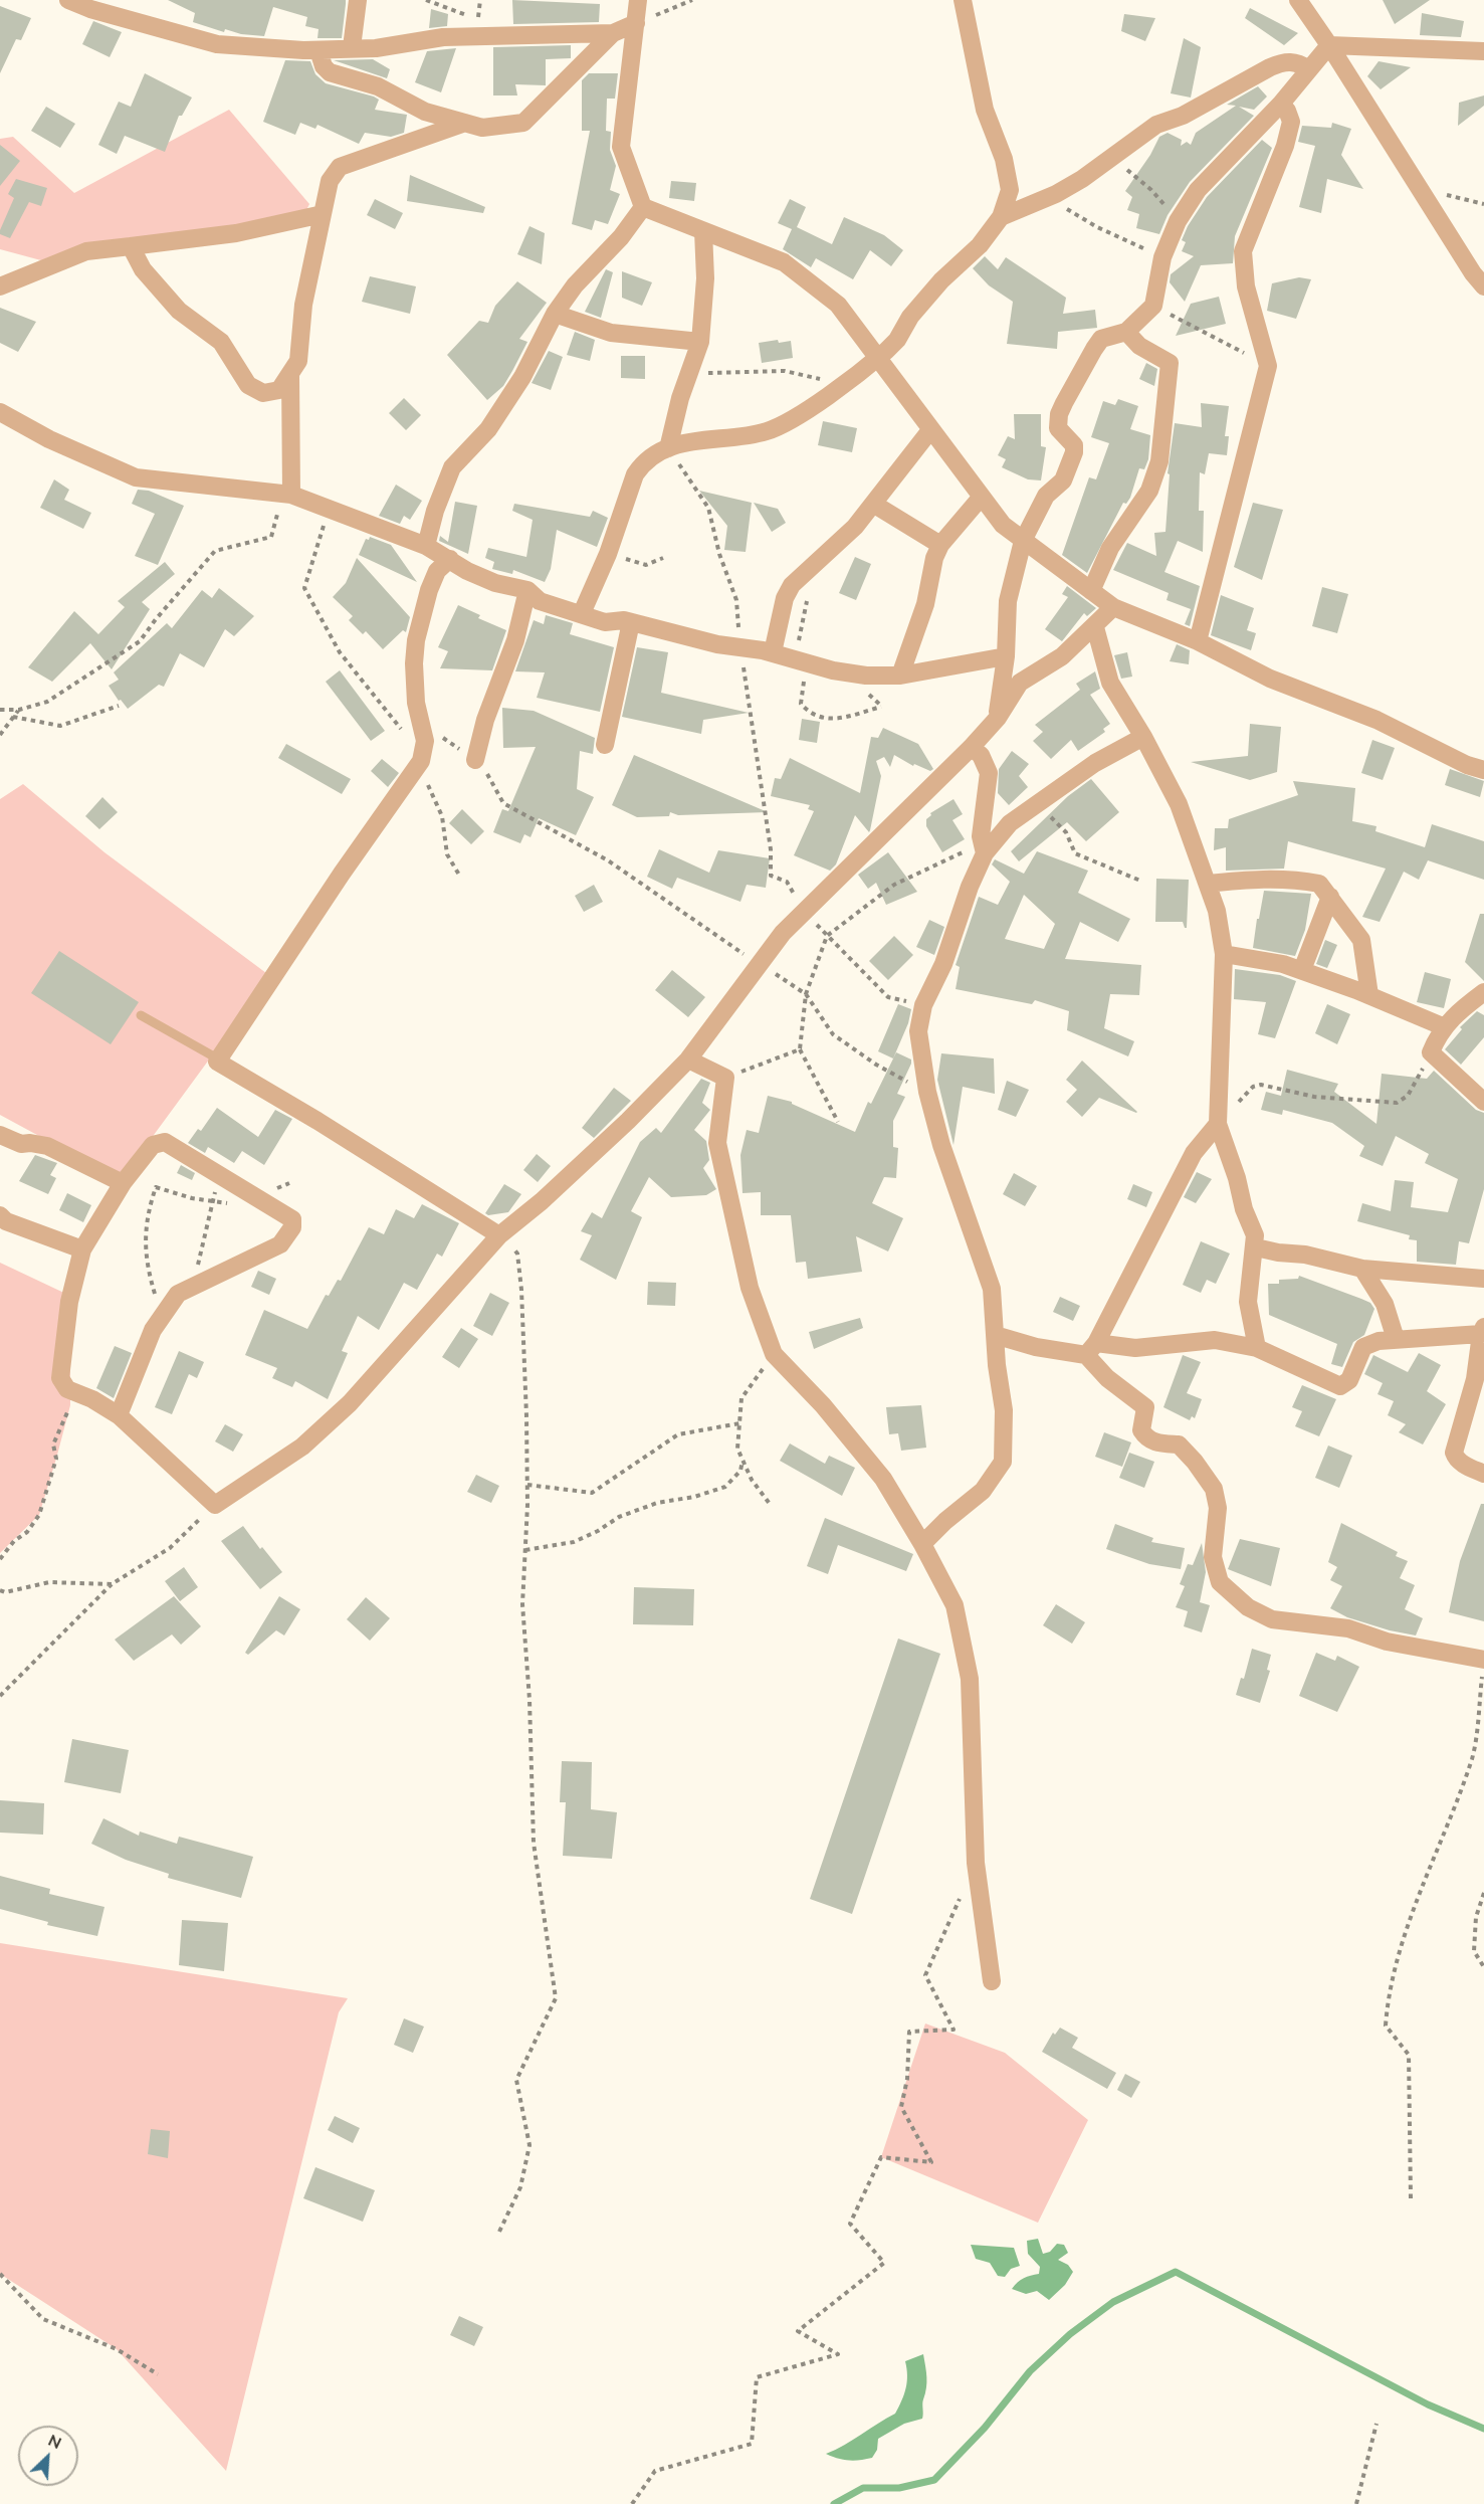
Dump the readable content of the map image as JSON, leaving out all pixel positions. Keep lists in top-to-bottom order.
{
  "north": "top right"
}
